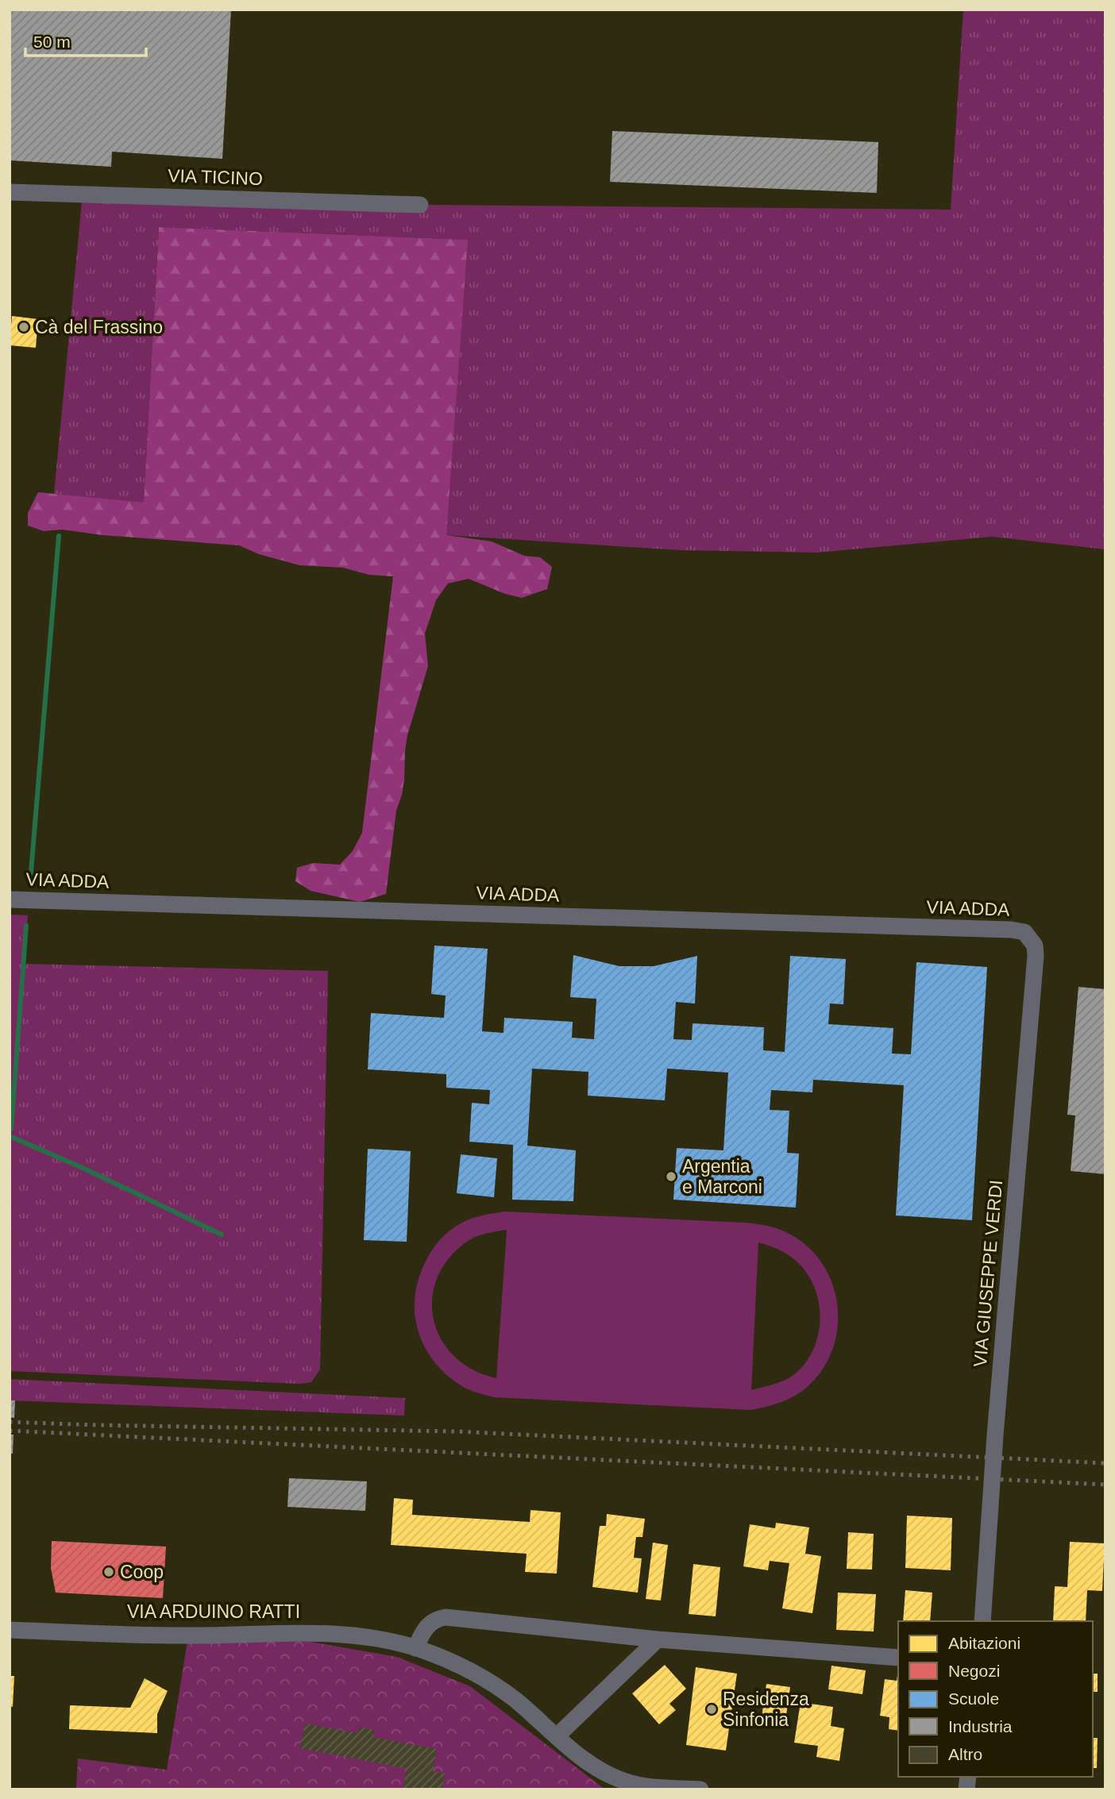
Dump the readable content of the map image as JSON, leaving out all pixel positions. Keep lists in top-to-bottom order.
{
  "streets": {
    "street": [
      "VIA TICINO",
      "VIA ADDA",
      "VIA GIUSEPPE VERDI",
      "VIA ARDUINO RATTI"
    ]
  },
  "crossings": [
    ["VIA ADDA", "VIA GIUSEPPE VERDI"]
  ],
  "places": [
    "Cà del Frassino",
    "Argentia e Marconi",
    "Coop",
    "Residenza Sinfonia"
  ],
  "legend": [
    "Abitazioni",
    "Negozi",
    "Scuole",
    "Industria",
    "Altro"
  ],
  "scale_bar": "50 m"
}
